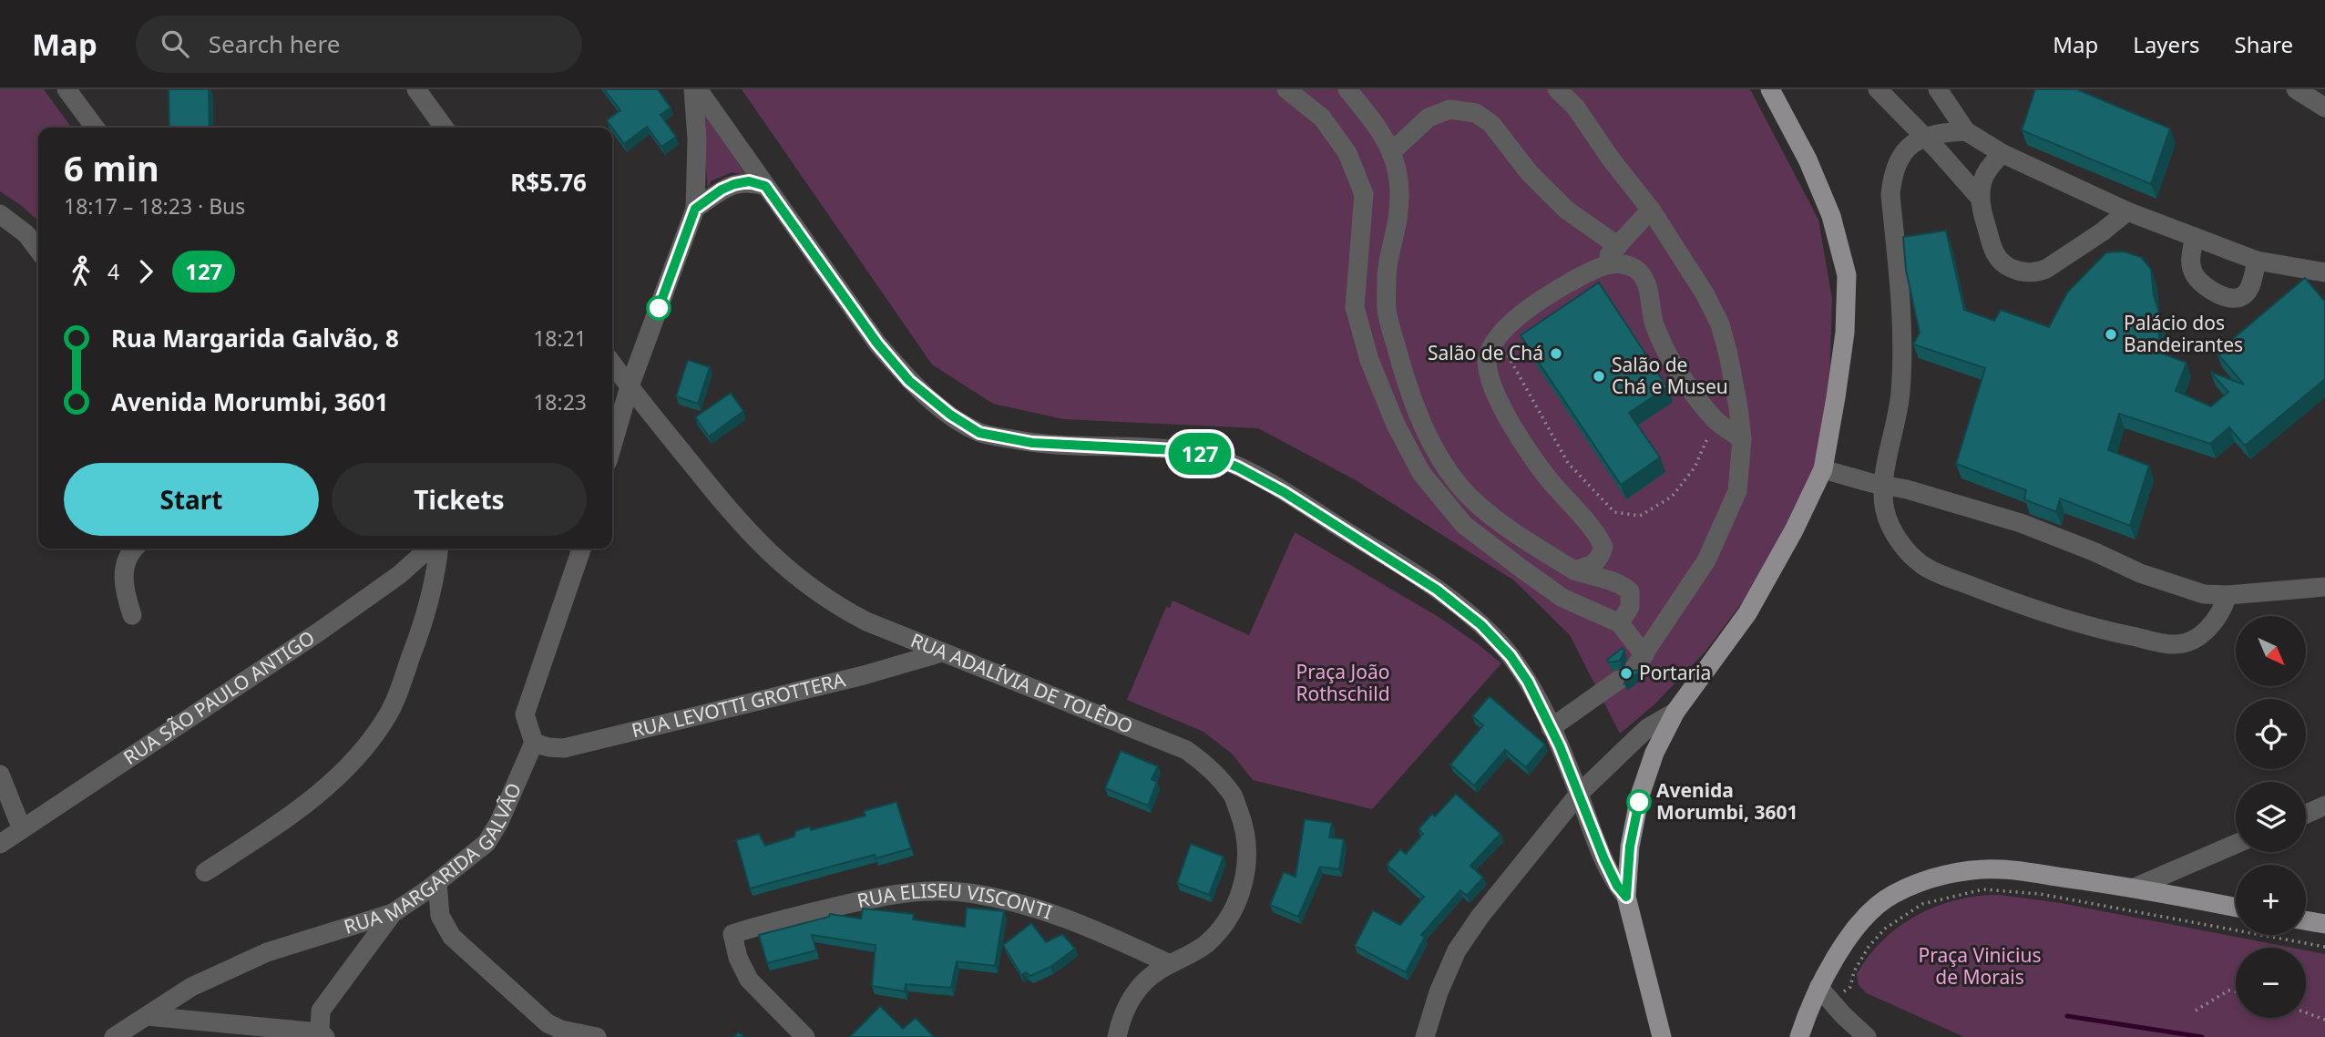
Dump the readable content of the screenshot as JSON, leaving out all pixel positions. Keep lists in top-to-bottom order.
{
  "streets": {
    "street": [
      "RUA ADALÍVIA DE TOLÊDO",
      "RUA SÃO PAULO ANTIGO",
      "RUA LEVOTTI GROTTERA",
      "RUA MARGARIDA GALVÃO",
      "RUA ELISEU VISCONTI"
    ]
  },
  "crossings": [
    ["RUA ADALÍVIA DE TOLÊDO", "RUA LEVOTTI GROTTERA"],
    ["RUA ADALÍVIA DE TOLÊDO", "RUA ELISEU VISCONTI"],
    ["RUA LEVOTTI GROTTERA", "RUA MARGARIDA GALVÃO"]
  ],
  "parks": ["Praça João Rothschild", "Praça Vinicius de Morais"],
  "places": [
    "Palácio dos Bandeirantes",
    "Salão de Chá",
    "Salão de Chá e Museu",
    "Portaria",
    "Avenida Morumbi, 3601"
  ],
  "lines": ["bus line 127"],
  "north": "bottom right",
  "page": {
    "header": "Map",
    "search": "Search here",
    "nav": ["Map", "Layers", "Share"],
    "on_map": "127",
    "heading": ["6 min", "18:17 – 18:23 · Bus", "R$5.76"],
    "legs": ["4", "127"],
    "list": [
      {
        "name": "Rua Margarida Galvão, 8",
        "value": "18:21"
      },
      {
        "name": "Avenida Morumbi, 3601",
        "value": "18:23"
      }
    ],
    "buttons": ["Start", "Tickets"],
    "map_buttons": ["+", "−"]
  }
}
